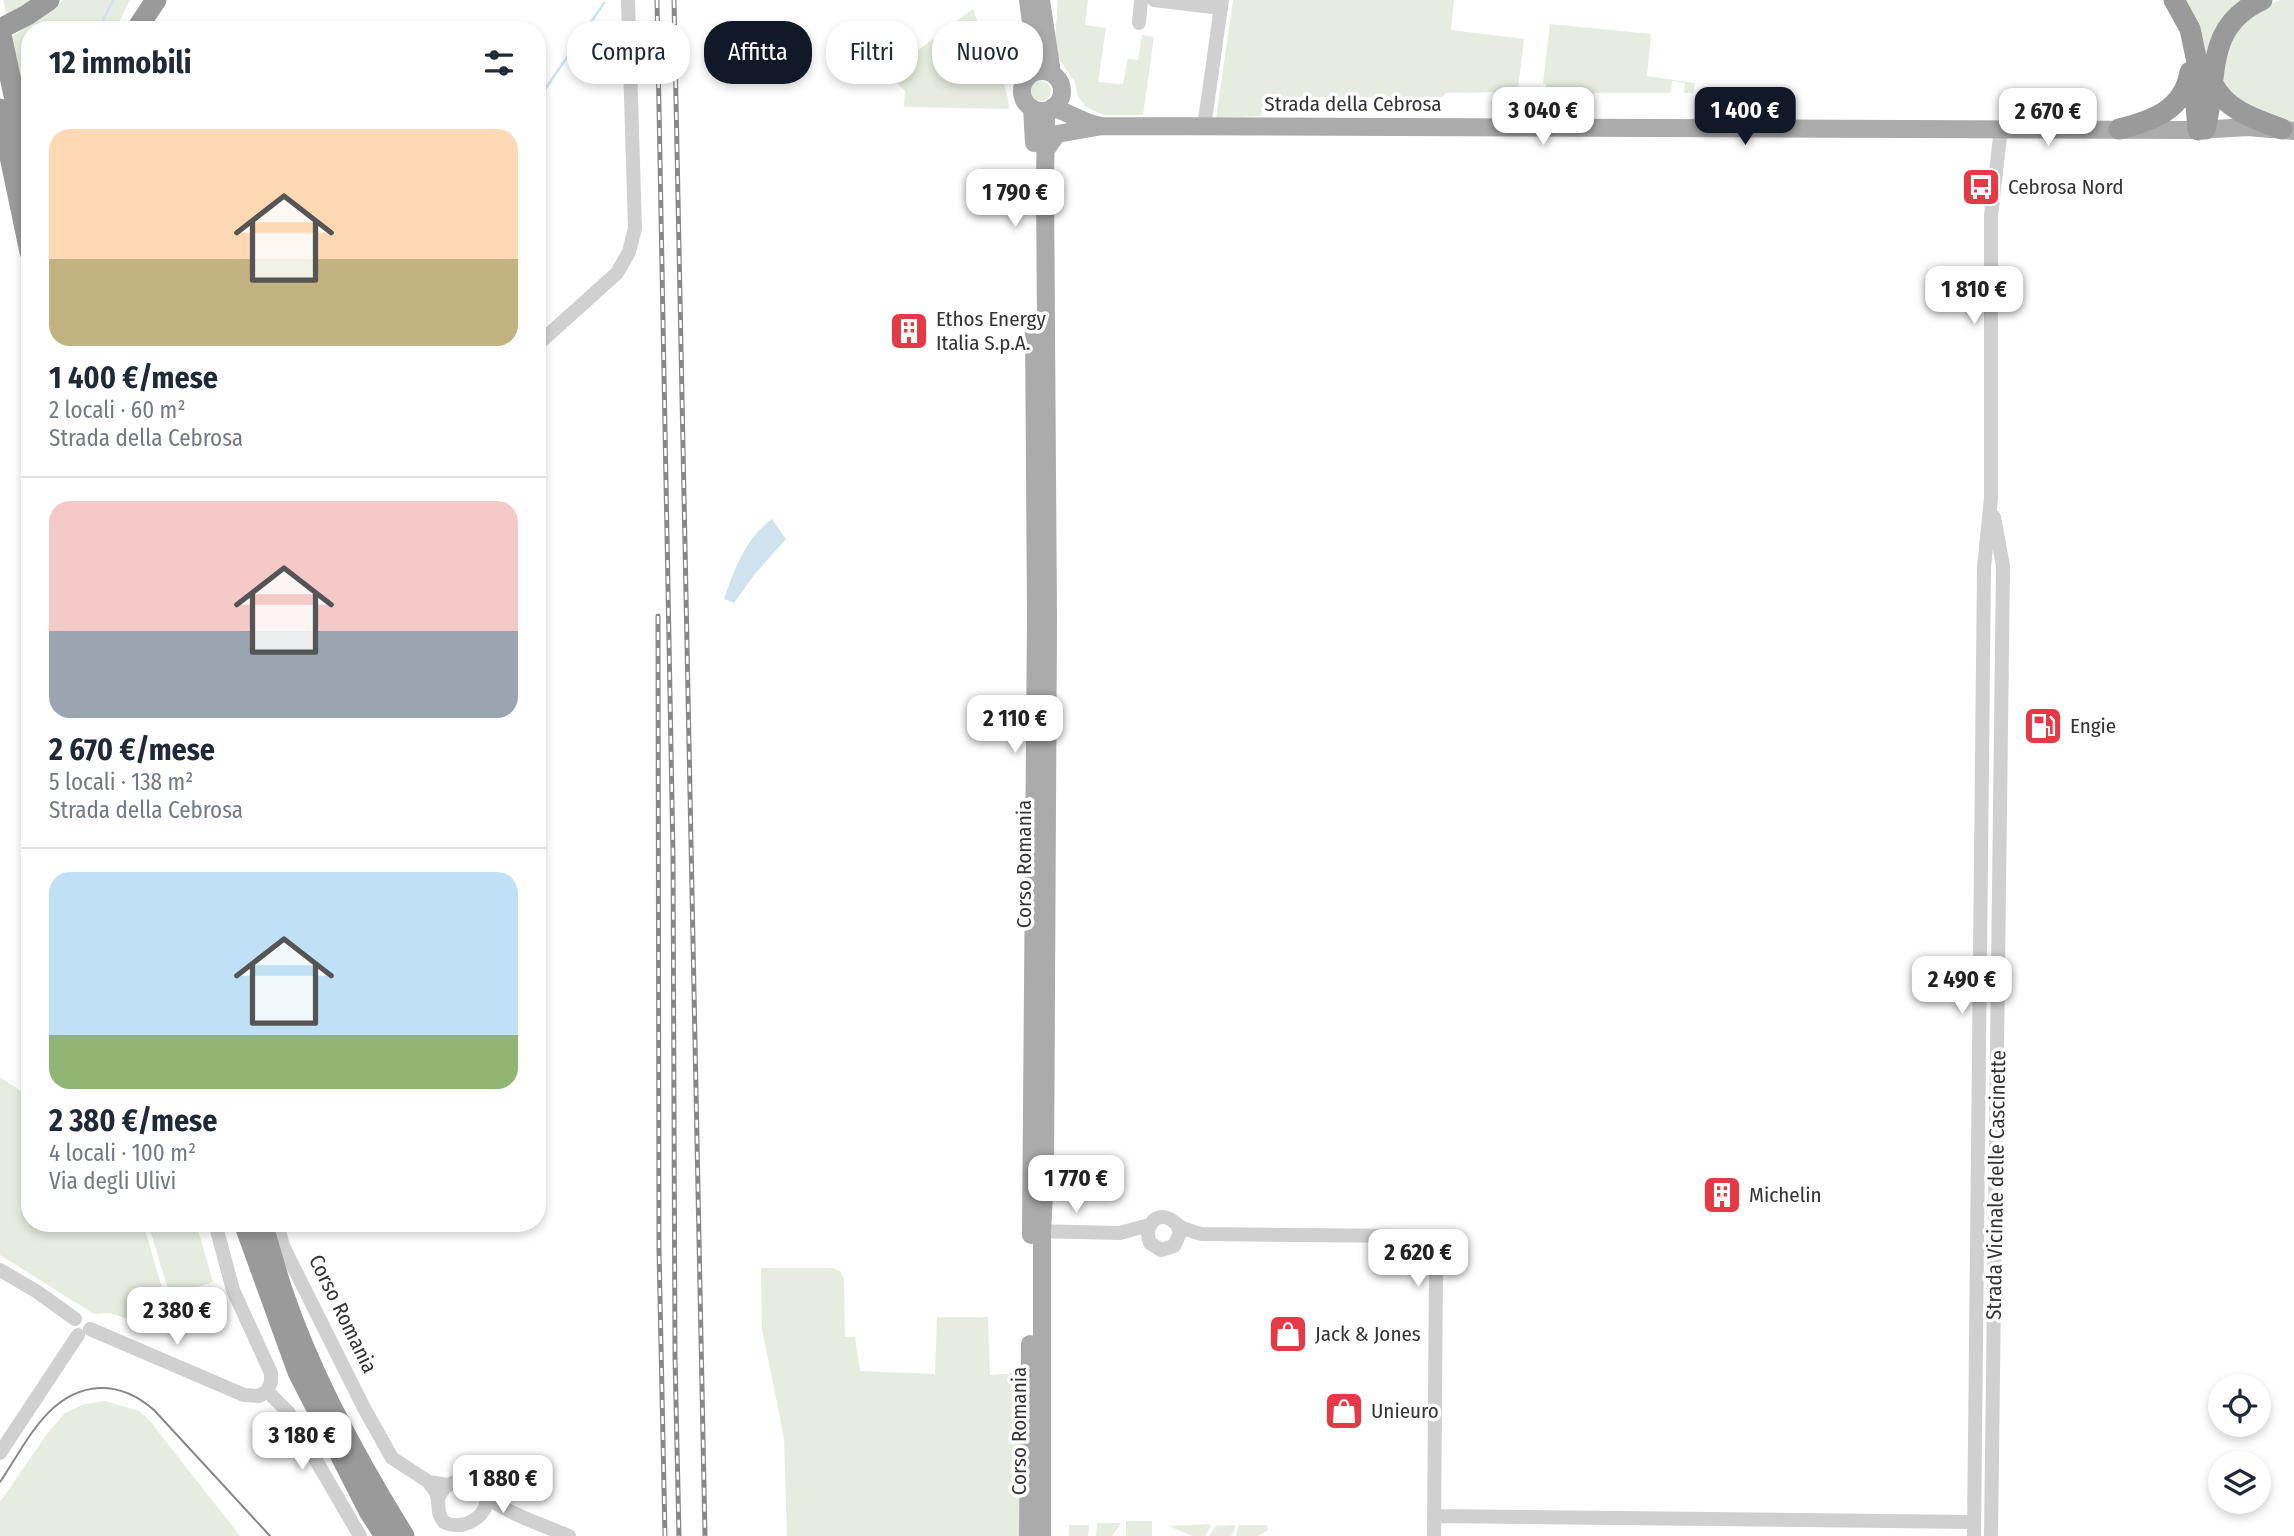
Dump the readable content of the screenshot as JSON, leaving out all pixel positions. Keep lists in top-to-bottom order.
{
  "streets": {
    "main road": ["Strada della Cebrosa", "Corso Romania"],
    "street": ["Strada Vicinale delle Cascinette"]
  },
  "crossings": [
    ["Strada della Cebrosa", "Corso Romania"],
    ["Strada della Cebrosa", "Strada Vicinale delle Cascinette"]
  ],
  "places": {
    "bus stop": ["Cebrosa Nord"],
    "building": ["Ethos Energy Italia S.p.A.", "Michelin"],
    "fuel station": ["Engie"],
    "shop": ["Jack & Jones", "Unieuro"]
  },
  "page": {
    "chip": [
      "Compra",
      "Affitta",
      "Filtri",
      "Nuovo"
    ],
    "heading": "12 immobili",
    "price": [
      "3 040 €",
      "1 400 €",
      "2 670 €",
      "1 790 €",
      "1 810 €",
      "2 110 €",
      "2 490 €",
      "1 770 €",
      "2 620 €",
      "2 380 €",
      "3 180 €",
      "1 880 €"
    ],
    "list": [
      {
        "name": "1 400 €/mese",
        "note": "2 locali · 60 m² · Strada della Cebrosa"
      },
      {
        "name": "2 670 €/mese",
        "note": "5 locali · 138 m² · Strada della Cebrosa"
      },
      {
        "name": "2 380 €/mese",
        "note": "4 locali · 100 m² · Via degli Ulivi"
      }
    ]
  }
}
